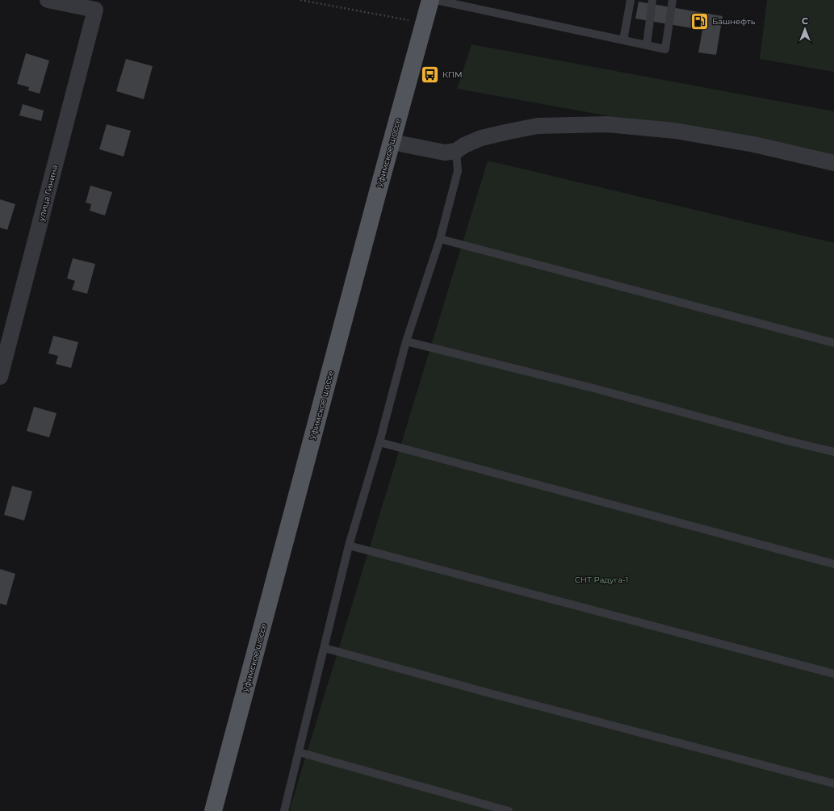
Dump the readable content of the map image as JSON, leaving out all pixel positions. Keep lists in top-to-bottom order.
{
  "streets": {
    "main road": ["Уфимское шоссе"],
    "street": ["улица Гинина"]
  },
  "parks": ["СНТ Радуга-1"],
  "places": {
    "fuel station": ["Башнефть"],
    "bus stop": ["КПМ"]
  },
  "north": "top"
}
